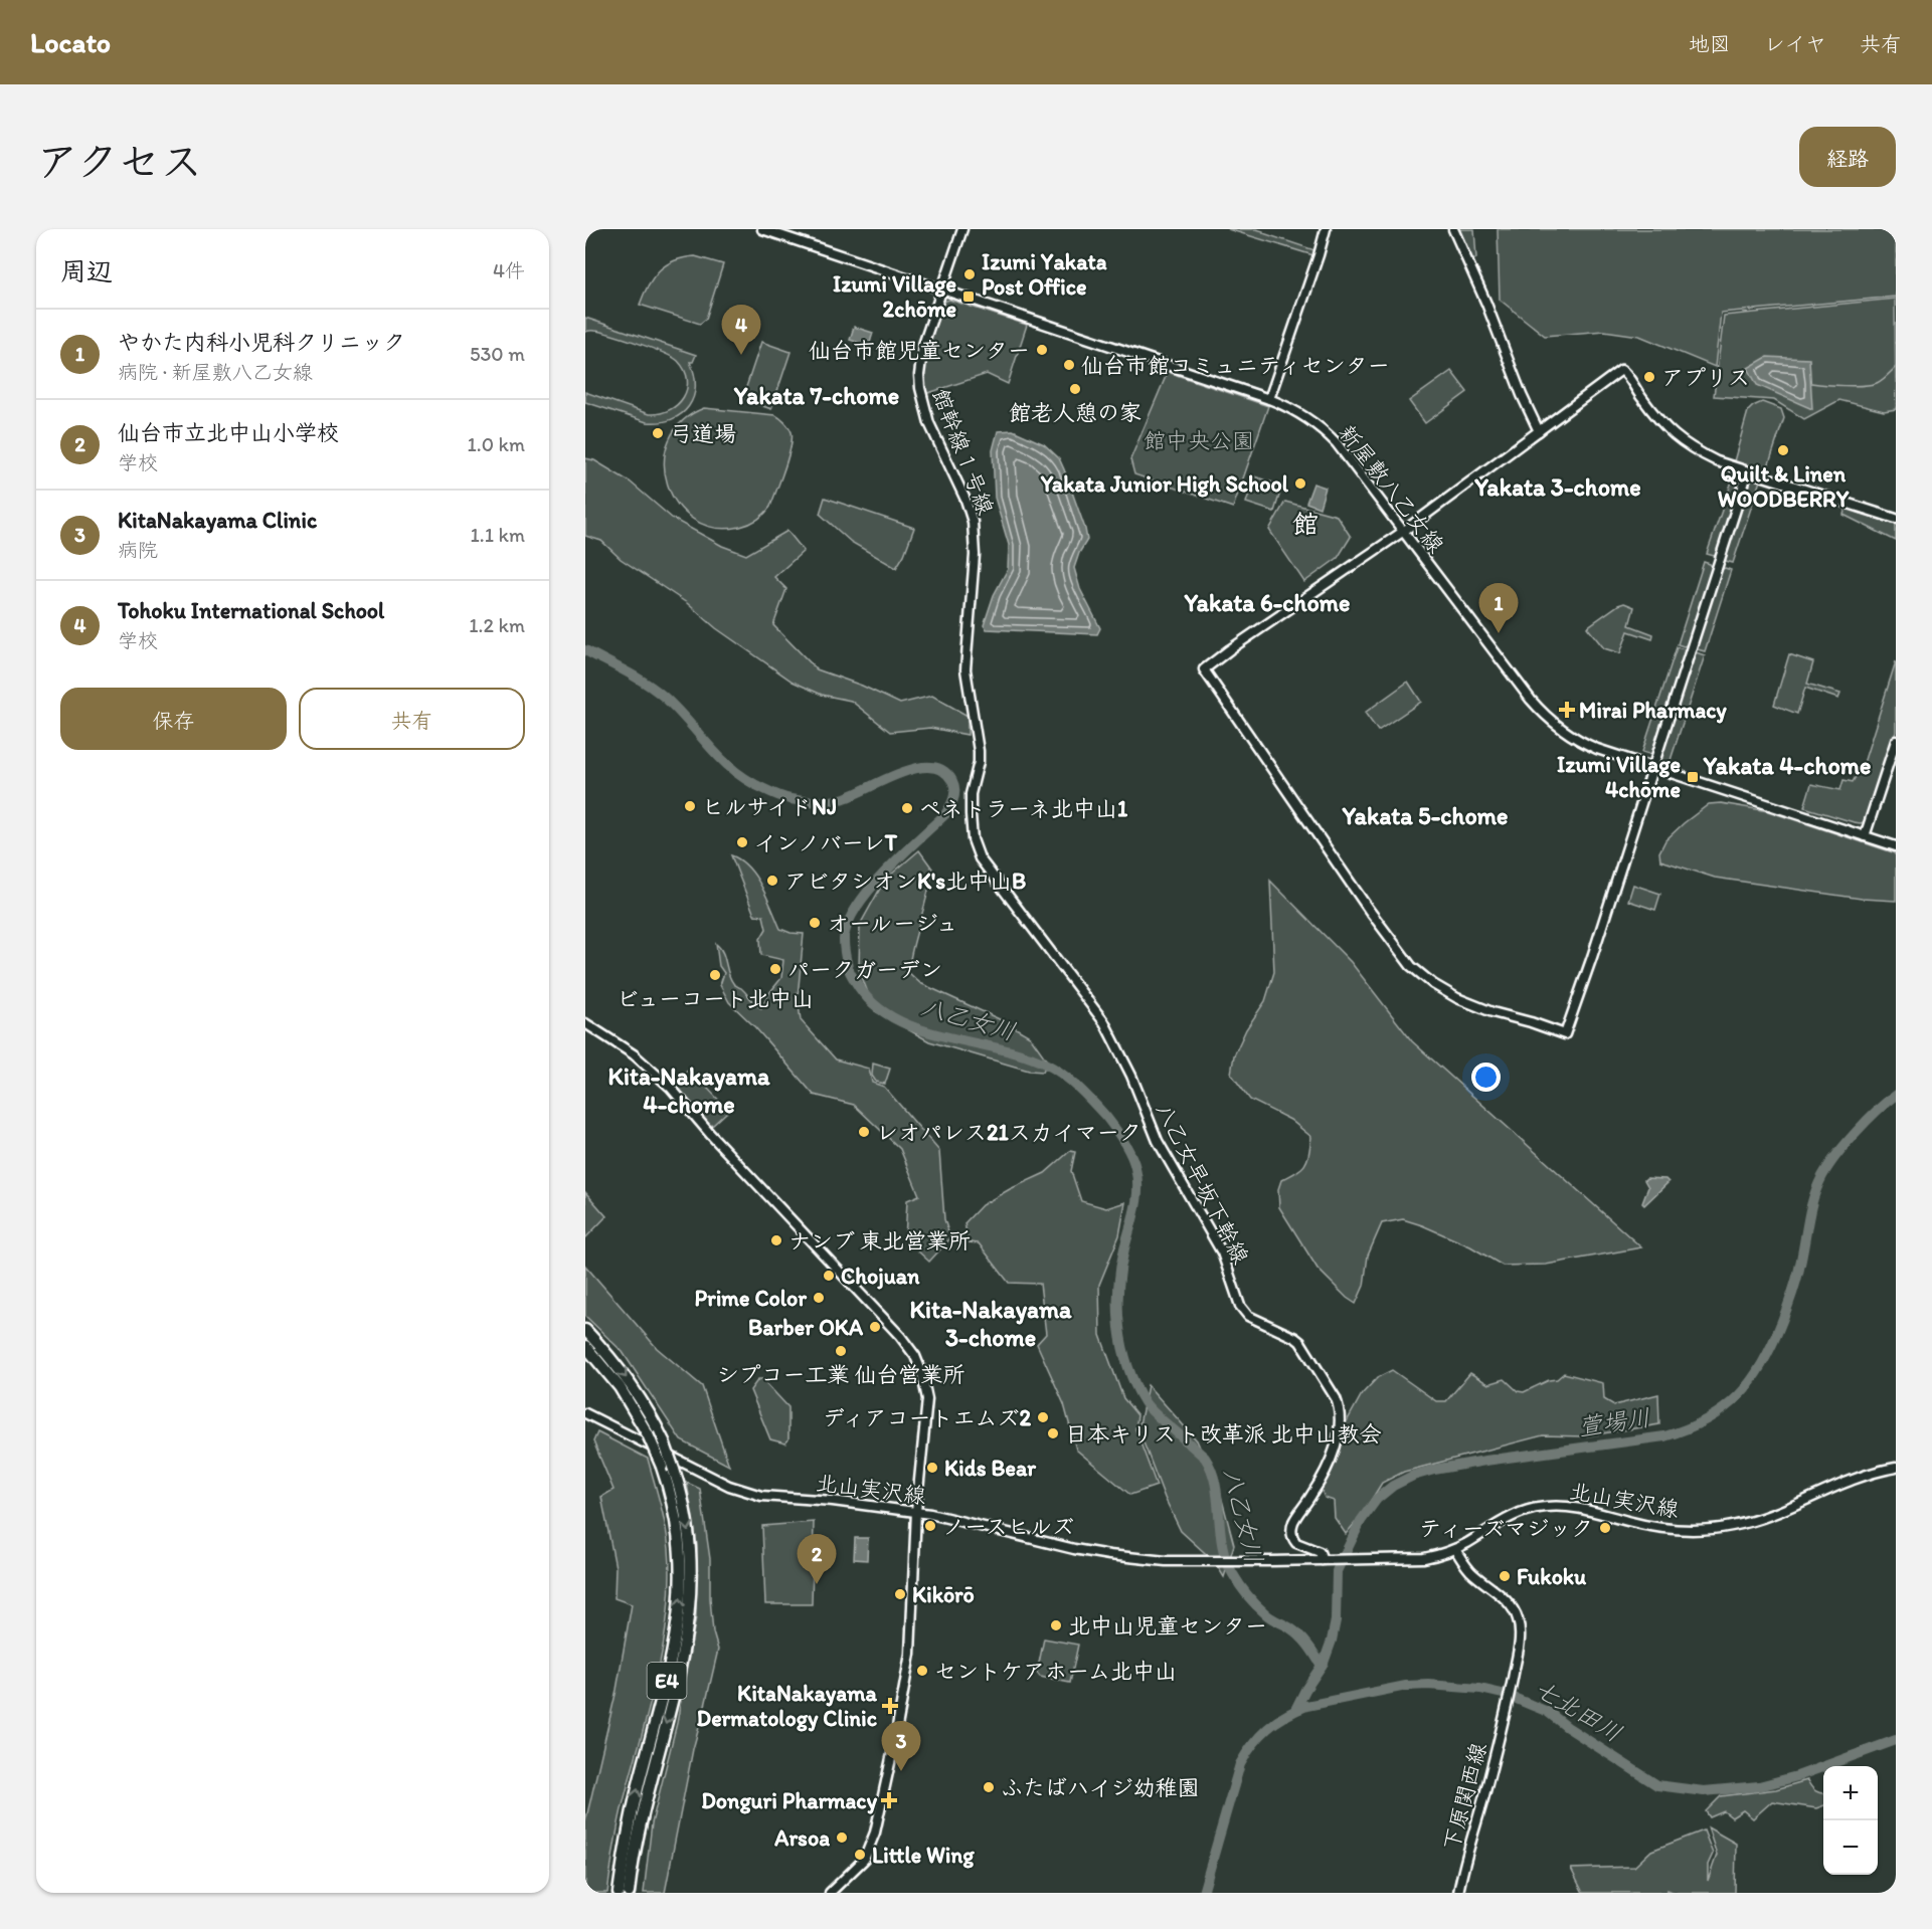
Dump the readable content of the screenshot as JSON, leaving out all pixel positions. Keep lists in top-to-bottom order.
{
  "streets": {
    "highway": ["E4"],
    "street": [
      "館幹線１号線",
      "新屋敷八乙女線",
      "八乙女早坂下幹線",
      "北山実沢線",
      "下原関西線"
    ]
  },
  "crossings": [
    ["館幹線１号線", "新屋敷八乙女線"],
    ["館幹線１号線", "八乙女早坂下幹線"],
    ["八乙女早坂下幹線", "北山実沢線"],
    ["北山実沢線", "下原関西線"]
  ],
  "districts": [
    "Yakata 7-chome",
    "Yakata 3-chome",
    "館",
    "Yakata 6-chome",
    "Yakata 4-chome",
    "Yakata 5-chome",
    "Kita-Nakayama 4-chome",
    "Kita-Nakayama 3-chome"
  ],
  "water": ["八乙女川", "萱場川", "七北田川"],
  "parks": ["館中央公園"],
  "places": {
    "other": [
      "Izumi Yakata Post Office",
      "仙台市館児童センター",
      "仙台市館コミュニティセンター",
      "アプリス",
      "館老人憩の家",
      "弓道場",
      "Quilt & Linen WOODBERRY",
      "Yakata Junior High School",
      "ヒルサイドNJ",
      "ペネトラーネ北中山1",
      "インノバーレT",
      "アビタシオンK's北中山B",
      "オールージュ",
      "パークガーデン",
      "ビューコート北中山",
      "レオパレス21スカイマーク",
      "ナンブ 東北営業所",
      "Chojuan",
      "Prime Color",
      "Barber OKA",
      "シプコー工業 仙台営業所",
      "ディアコートエムズ2",
      "日本キリスト改革派 北中山教会",
      "Kids Bear",
      "ノースヒルズ",
      "ティーズマジック",
      "Fukoku",
      "Kikōrō",
      "北中山児童センター",
      "セントケアホーム北中山",
      "ふたばハイジ幼稚園",
      "Arsoa",
      "Little Wing"
    ],
    "transit": ["Izumi Village 2chōme", "Izumi Village 4chōme"],
    "health": ["Mirai Pharmacy", "KitaNakayama Dermatology Clinic", "Donguri Pharmacy"]
  },
  "page": {
    "header": "Locato",
    "nav": ["地図", "レイヤ", "共有"],
    "title": "アクセス",
    "buttons": [
      "経路",
      ["保存", "共有"]
    ],
    "heading": ["周辺", "4件"],
    "pins": [
      "4",
      "1",
      "2",
      "3"
    ],
    "list": [
      {
        "mark": "1",
        "name": "やかた内科小児科クリニック",
        "note": "病院 · 新屋敷八乙女線",
        "value": "530 m"
      },
      {
        "mark": "2",
        "name": "仙台市立北中山小学校",
        "note": "学校",
        "value": "1.0 km"
      },
      {
        "mark": "3",
        "name": "KitaNakayama Clinic",
        "note": "病院",
        "value": "1.1 km"
      },
      {
        "mark": "4",
        "name": "Tohoku International School",
        "note": "学校",
        "value": "1.2 km"
      }
    ],
    "map_buttons": ["+", "−"]
  }
}
